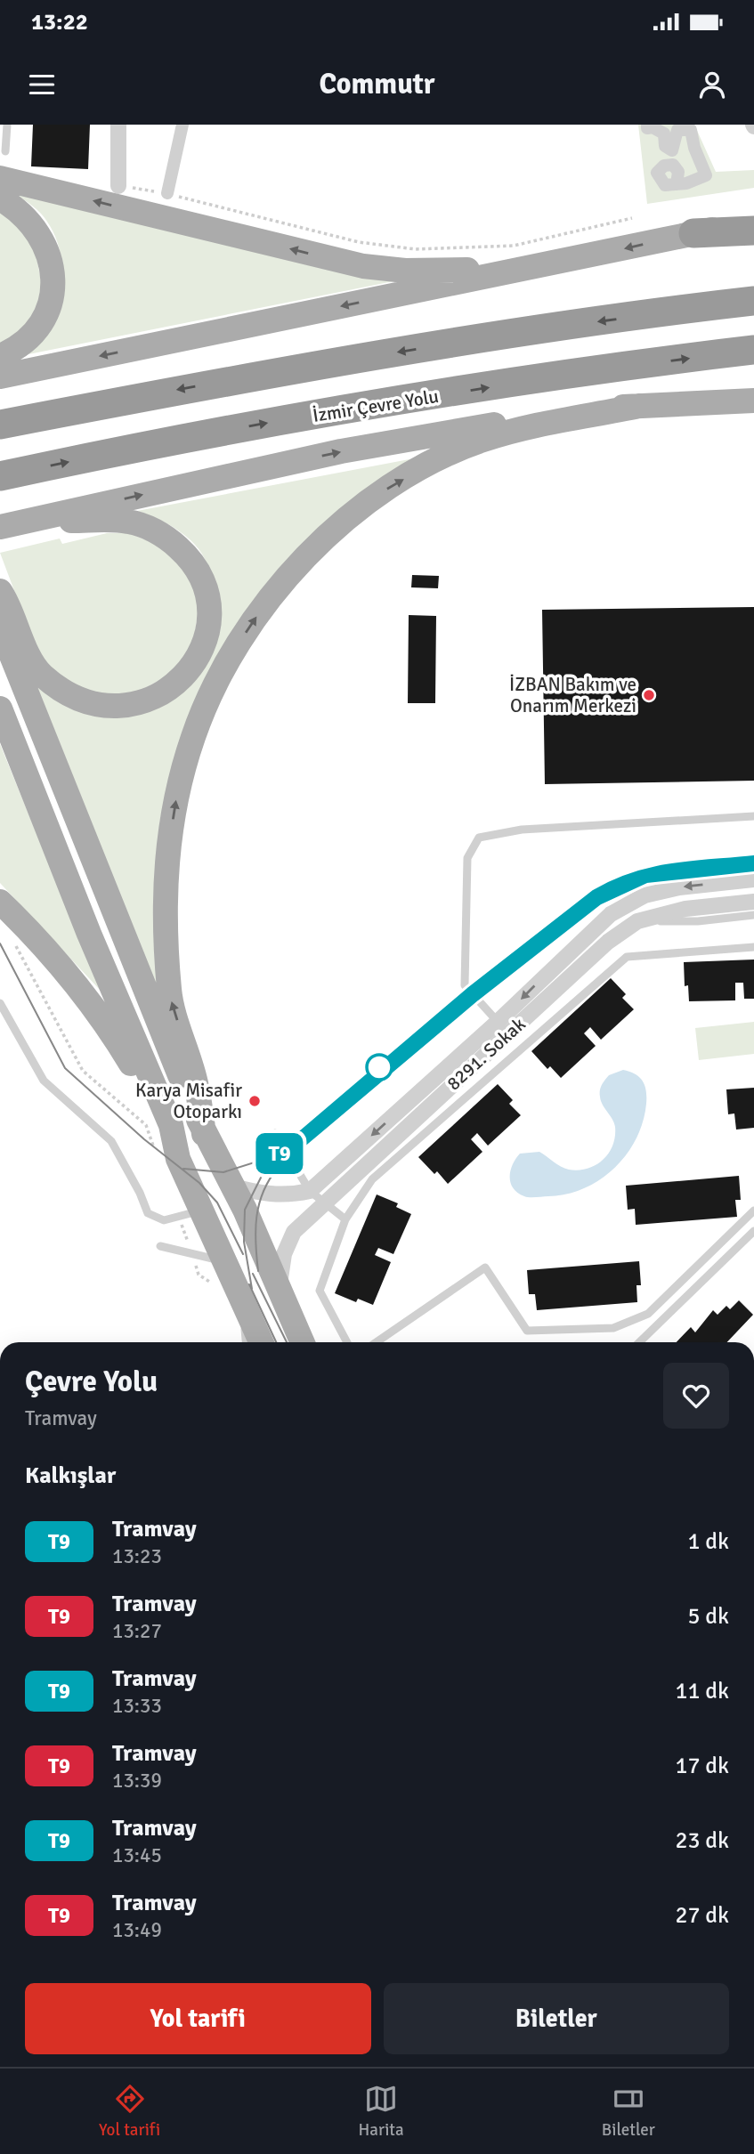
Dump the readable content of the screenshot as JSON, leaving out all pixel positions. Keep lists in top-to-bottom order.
{
  "streets": {
    "highway": ["İzmir Çevre Yolu"],
    "street": ["8291. Sokak"]
  },
  "places": ["İZBAN Bakım ve Onarım Merkezi", "Karya Misafir Otoparkı"],
  "lines": ["tram line T9"],
  "page": {
    "status": "13:22",
    "header": "Commutr",
    "on_map": "T9",
    "heading": [
      ["Çevre Yolu", "Tramvay"],
      "Kalkışlar"
    ],
    "list": [
      {
        "mark": "T9",
        "name": "Tramvay",
        "note": "13:23",
        "value": "1 dk"
      },
      {
        "mark": "T9",
        "name": "Tramvay",
        "note": "13:27",
        "value": "5 dk"
      },
      {
        "mark": "T9",
        "name": "Tramvay",
        "note": "13:33",
        "value": "11 dk"
      },
      {
        "mark": "T9",
        "name": "Tramvay",
        "note": "13:39",
        "value": "17 dk"
      },
      {
        "mark": "T9",
        "name": "Tramvay",
        "note": "13:45",
        "value": "23 dk"
      },
      {
        "mark": "T9",
        "name": "Tramvay",
        "note": "13:49",
        "value": "27 dk"
      }
    ],
    "buttons": ["Yol tarifi", "Biletler"],
    "tabs": ["Yol tarifi", "Harita", "Biletler"]
  }
}
